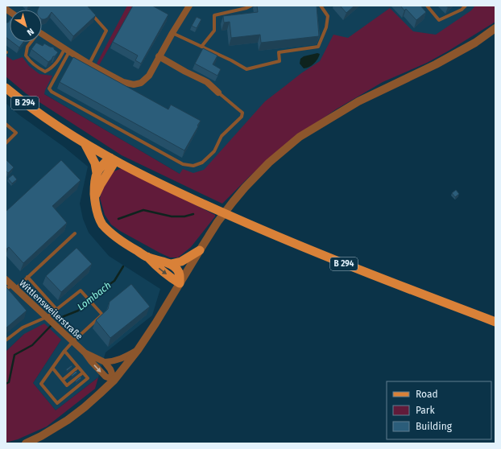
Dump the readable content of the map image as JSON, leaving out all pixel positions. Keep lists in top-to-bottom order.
{
  "streets": {
    "main road": ["B 294"],
    "street": ["Wittlensweilerstraße"]
  },
  "water": ["Lombach"],
  "legend": ["Road", "Park", "Building"],
  "north": "bottom right"
}
